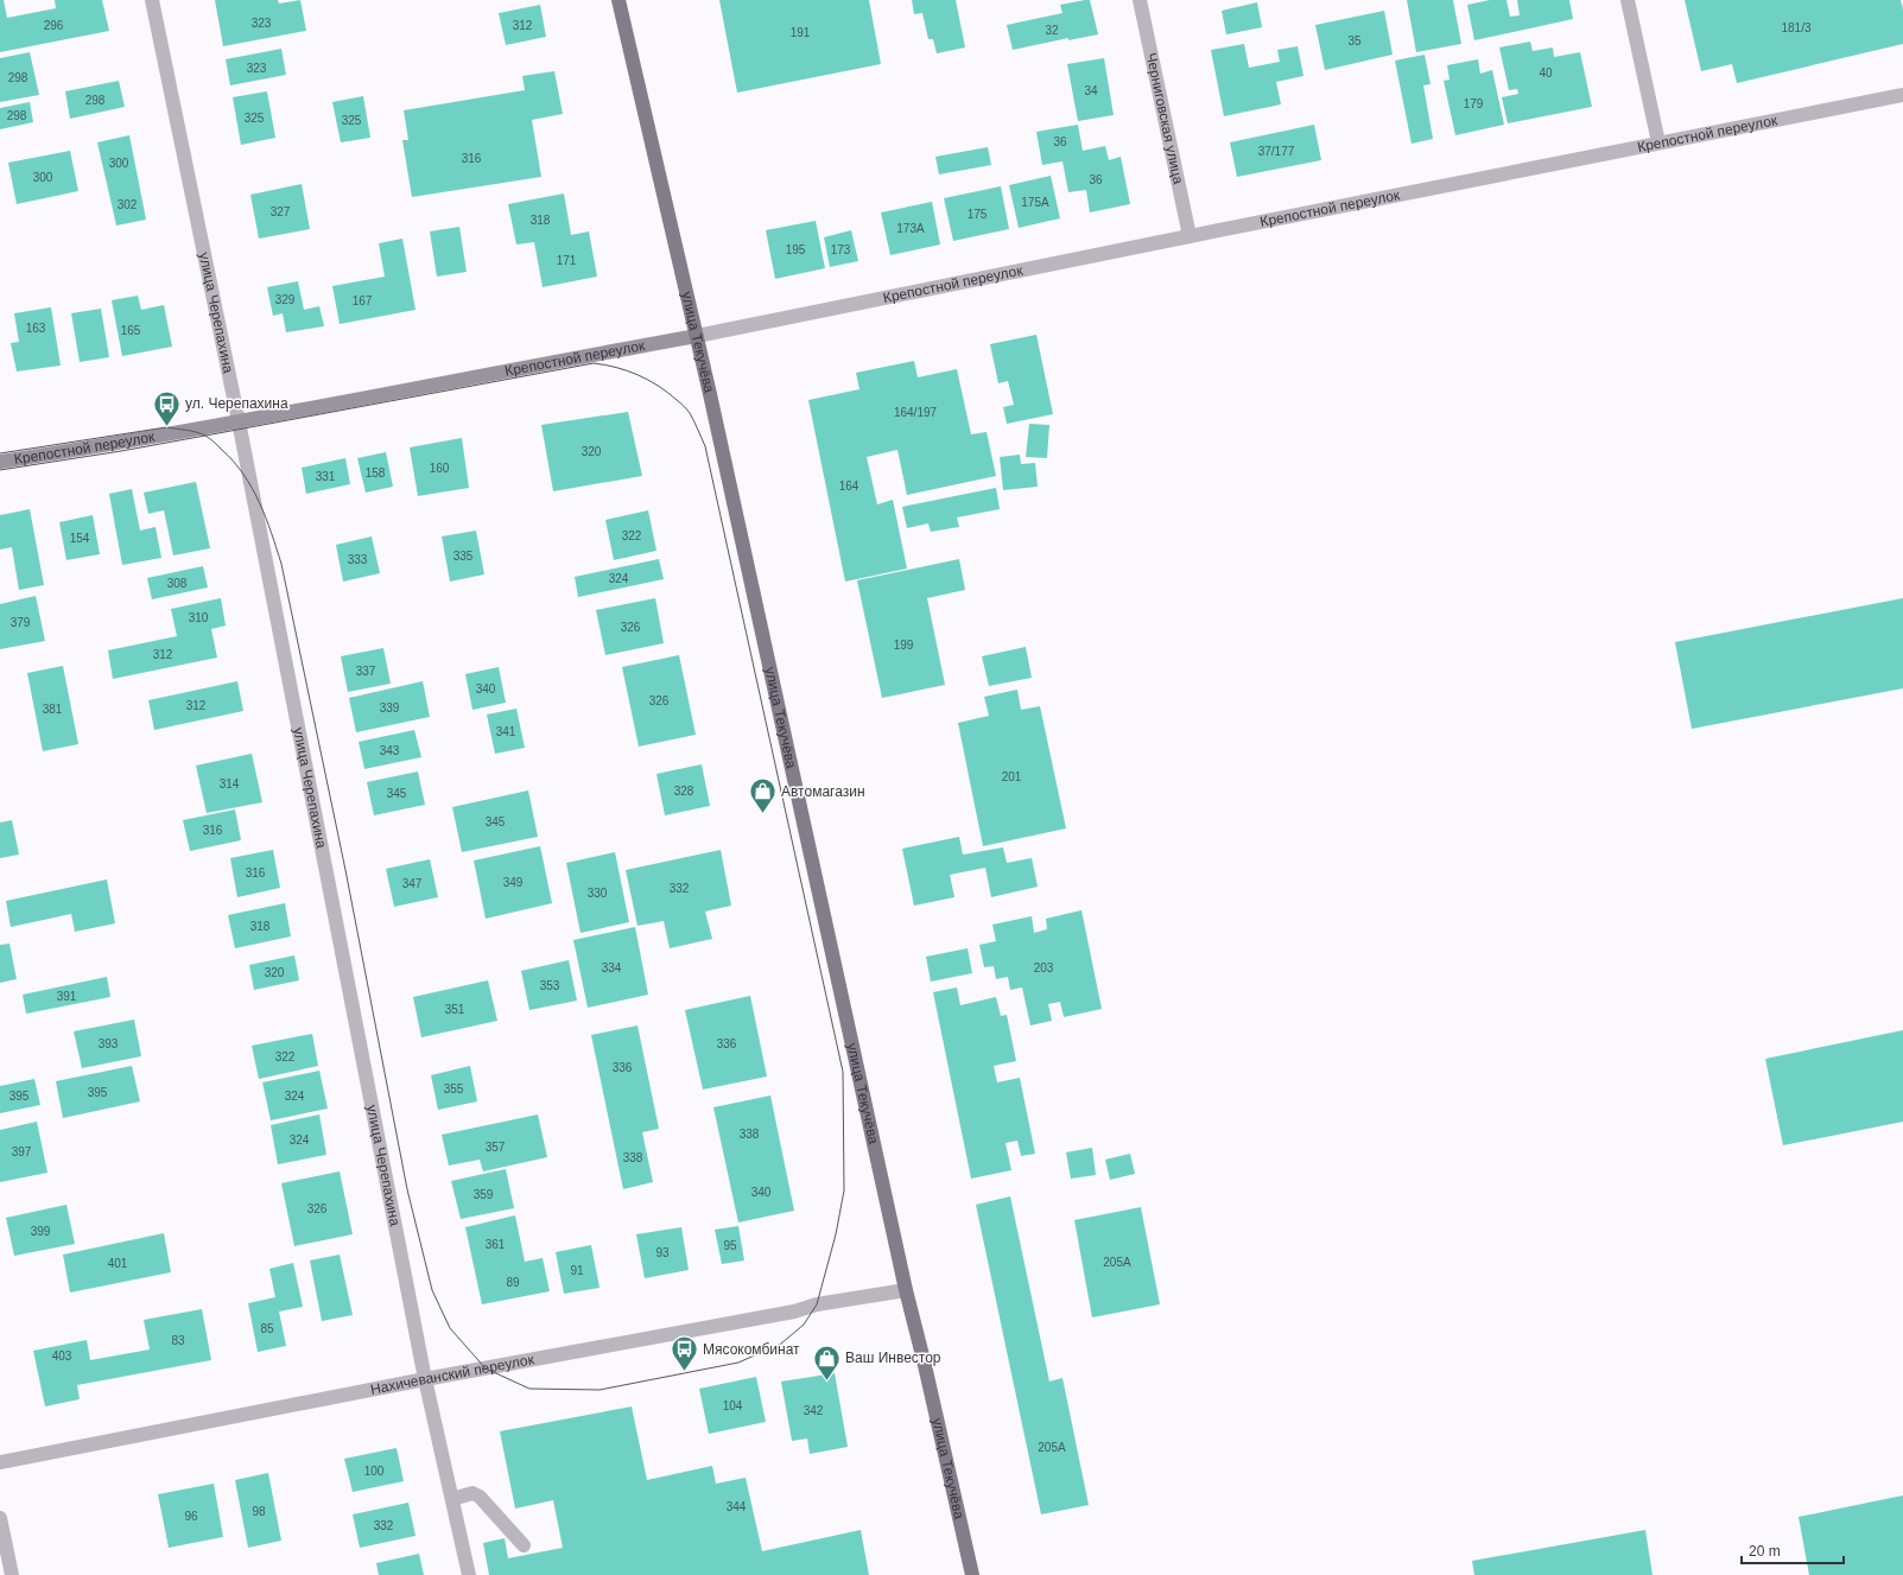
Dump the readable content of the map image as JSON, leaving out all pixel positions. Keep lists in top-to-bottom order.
{
  "streets": {
    "main road": ["улица Текучёва"],
    "street": [
      "Черниговская улица",
      "Крепостной переулок",
      "улица Черепахина",
      "Нахичеванский переулок"
    ]
  },
  "crossings": [
    ["Черниговская улица", "Крепостной переулок"],
    ["Крепостной переулок", "улица Черепахина"],
    ["Крепостной переулок", "улица Текучёва"],
    ["улица Черепахина", "Нахичеванский переулок"],
    ["улица Текучёва", "Нахичеванский переулок"]
  ],
  "places": {
    "bus stop": ["ул. Черепахина", "Мясокомбинат"],
    "shop": ["Автомагазин", "Ваш Инвестор"]
  },
  "house_numbers": [
    "323",
    "296",
    "312",
    "181/3",
    "32",
    "191",
    "35",
    "323",
    "40",
    "298",
    "34",
    "298",
    "179",
    "298",
    "325",
    "325",
    "36",
    "37/177",
    "316",
    "300",
    "300",
    "36",
    "175А",
    "302",
    "327",
    "175",
    "318",
    "173А",
    "195",
    "173",
    "171",
    "329",
    "167",
    "163",
    "165",
    "164/197",
    "320",
    "160",
    "158",
    "331",
    "164",
    "322",
    "154",
    "335",
    "333",
    "324",
    "308",
    "310",
    "379",
    "326",
    "199",
    "312",
    "337",
    "340",
    "326",
    "312",
    "339",
    "381",
    "341",
    "343",
    "201",
    "314",
    "328",
    "345",
    "345",
    "316",
    "316",
    "349",
    "347",
    "332",
    "330",
    "318",
    "334",
    "203",
    "320",
    "353",
    "391",
    "351",
    "393",
    "336",
    "322",
    "336",
    "355",
    "395",
    "395",
    "324",
    "338",
    "324",
    "357",
    "397",
    "338",
    "340",
    "359",
    "326",
    "399",
    "361",
    "95",
    "93",
    "205А",
    "401",
    "91",
    "89",
    "85",
    "83",
    "403",
    "104",
    "342",
    "205А",
    "100",
    "344",
    "98",
    "96",
    "332"
  ],
  "scale_bar": "20 m"
}
